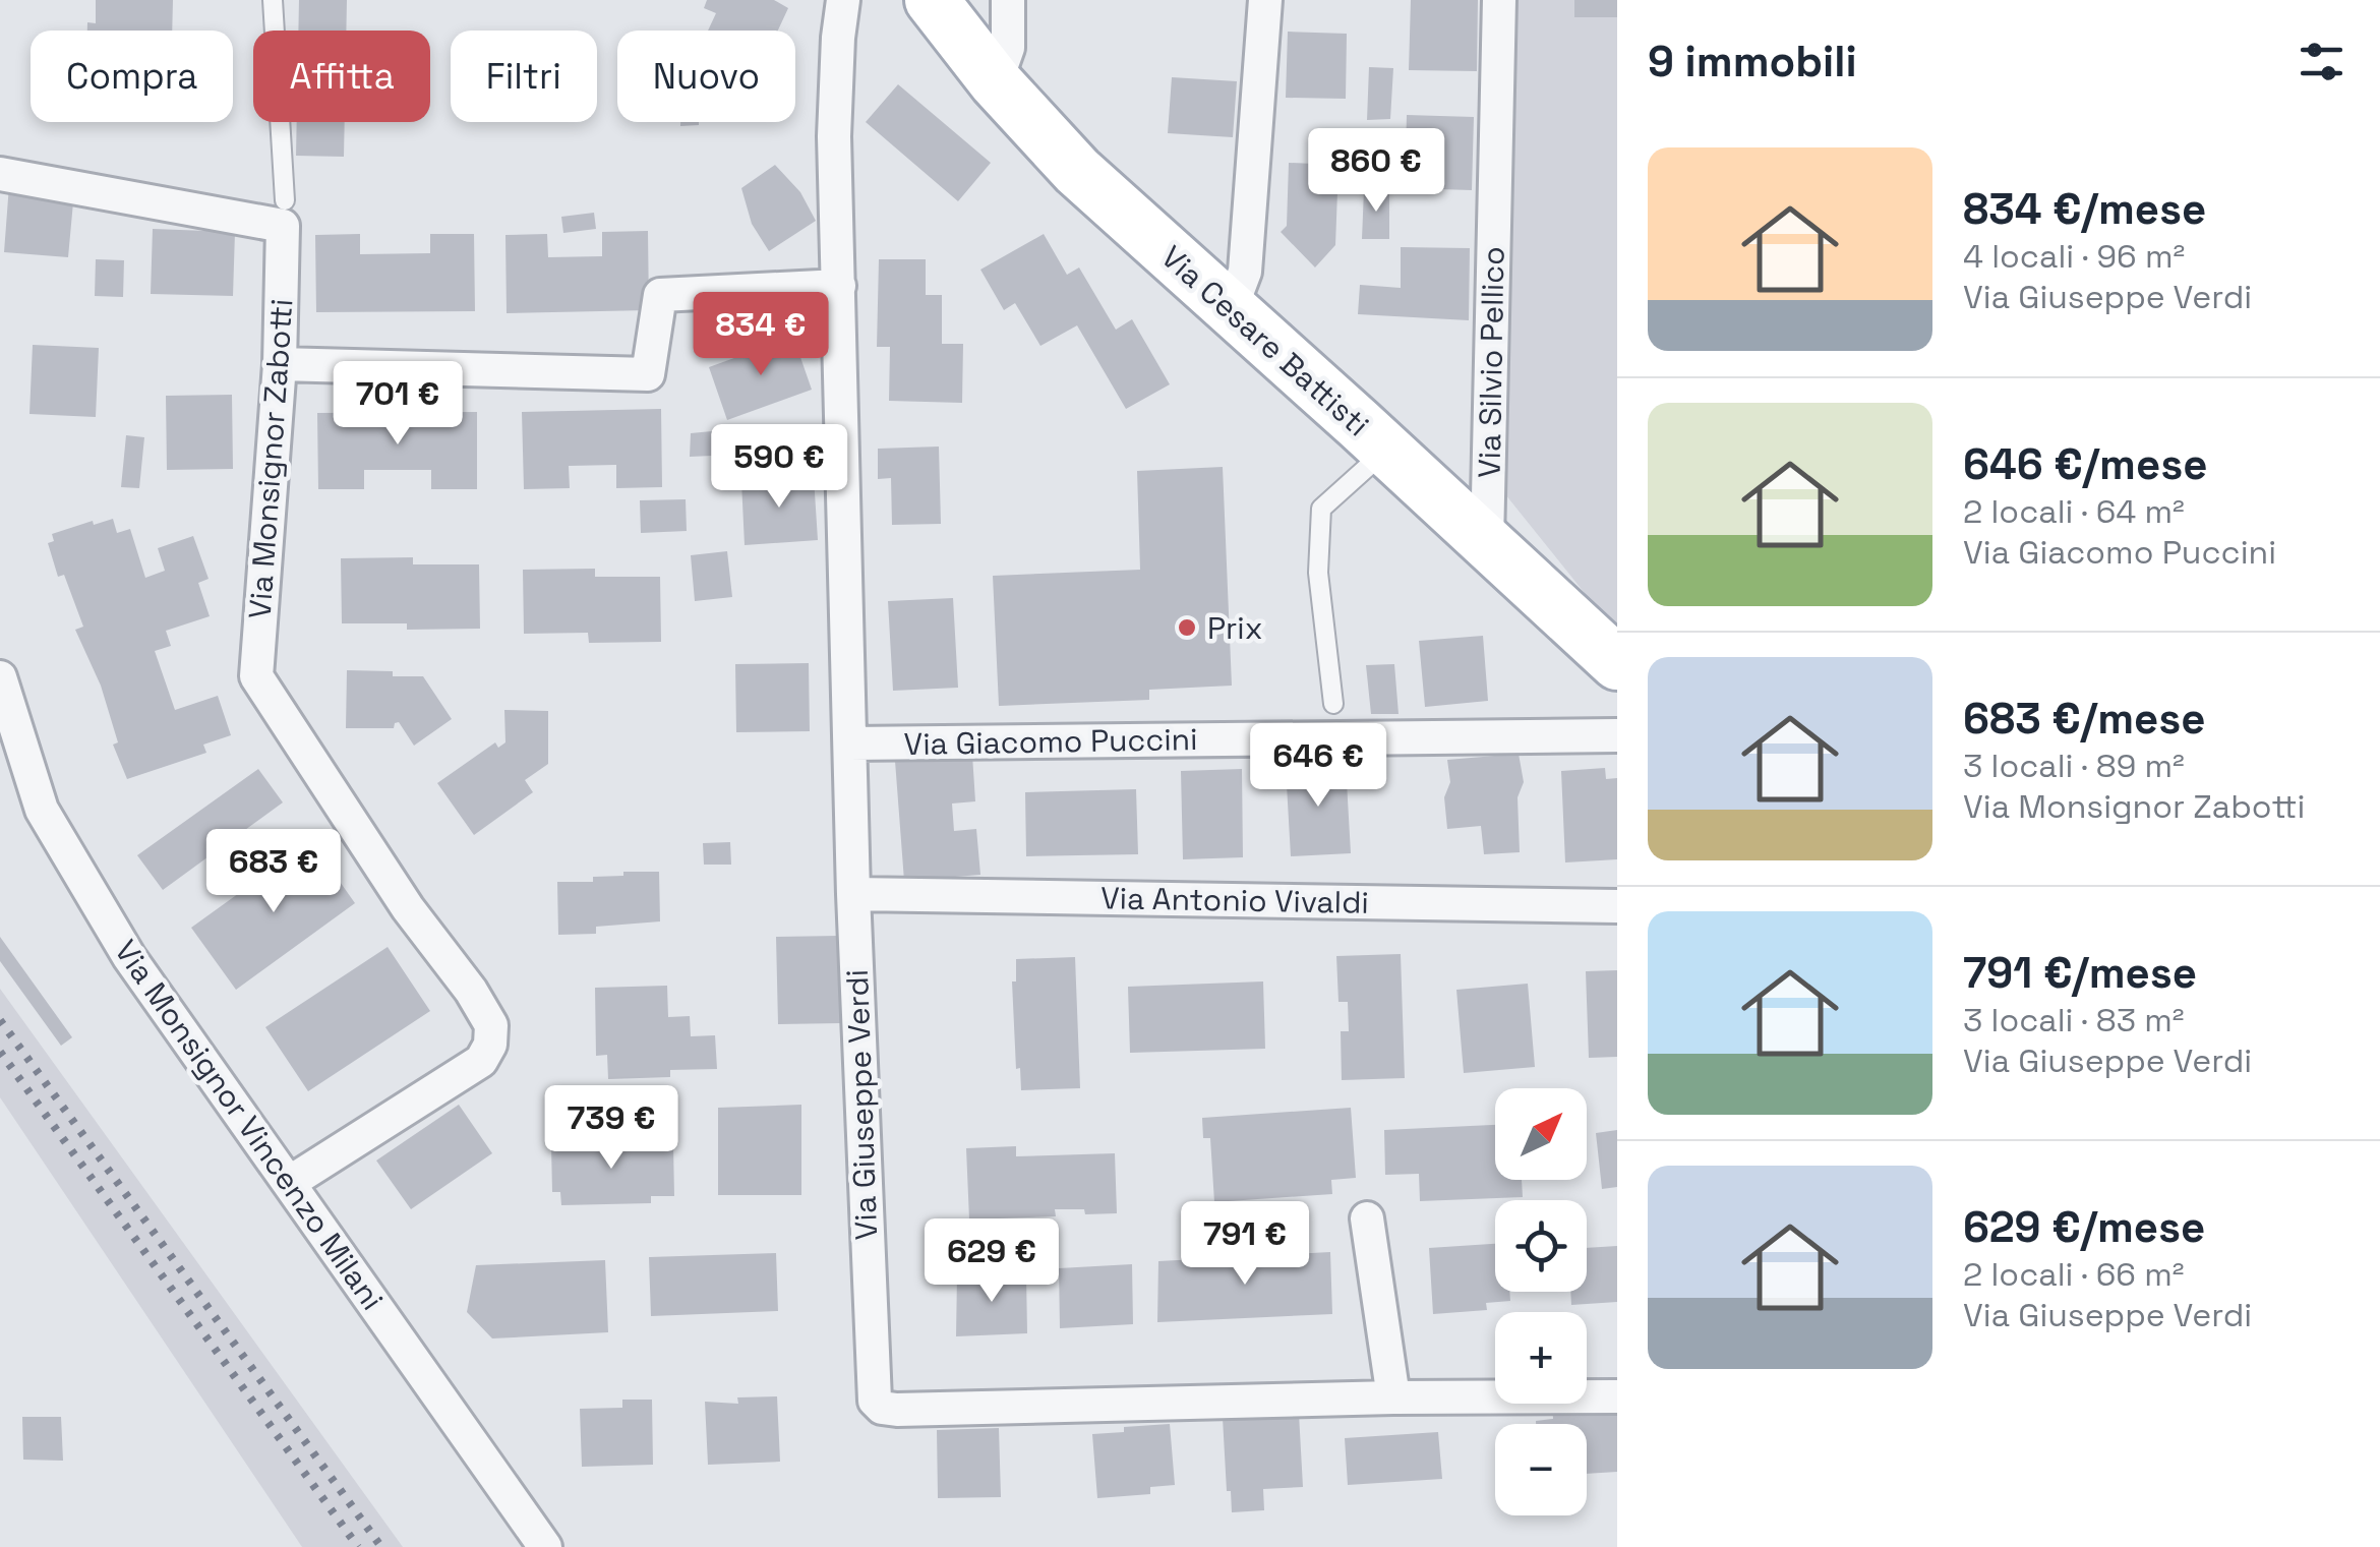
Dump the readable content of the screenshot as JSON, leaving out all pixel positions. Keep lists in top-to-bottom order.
{
  "streets": {
    "main road": ["Via Cesare Battisti"],
    "street": [
      "Via Silvio Pellico",
      "Via Monsignor Zabotti",
      "Via Giacomo Puccini",
      "Via Antonio Vivaldi",
      "Via Giuseppe Verdi",
      "Via Monsignor Vincenzo Milani"
    ]
  },
  "crossings": [
    ["Via Cesare Battisti", "Via Silvio Pellico"],
    ["Via Monsignor Zabotti", "Via Monsignor Vincenzo Milani"],
    ["Via Giacomo Puccini", "Via Giuseppe Verdi"],
    ["Via Antonio Vivaldi", "Via Giuseppe Verdi"]
  ],
  "places": ["Prix"],
  "north": "top right",
  "page": {
    "heading": "9 immobili",
    "chip": [
      "Compra",
      "Affitta",
      "Filtri",
      "Nuovo"
    ],
    "list": [
      {
        "name": "834 €/mese",
        "note": "4 locali · 96 m² · Via Giuseppe Verdi"
      },
      {
        "name": "646 €/mese",
        "note": "2 locali · 64 m² · Via Giacomo Puccini"
      },
      {
        "name": "683 €/mese",
        "note": "3 locali · 89 m² · Via Monsignor Zabotti"
      },
      {
        "name": "791 €/mese",
        "note": "3 locali · 83 m² · Via Giuseppe Verdi"
      },
      {
        "name": "629 €/mese",
        "note": "2 locali · 66 m² · Via Giuseppe Verdi"
      }
    ],
    "price": [
      "860 €",
      "834 €",
      "701 €",
      "590 €",
      "646 €",
      "683 €",
      "739 €",
      "791 €",
      "629 €"
    ],
    "map_buttons": ["+", "−"]
  }
}
